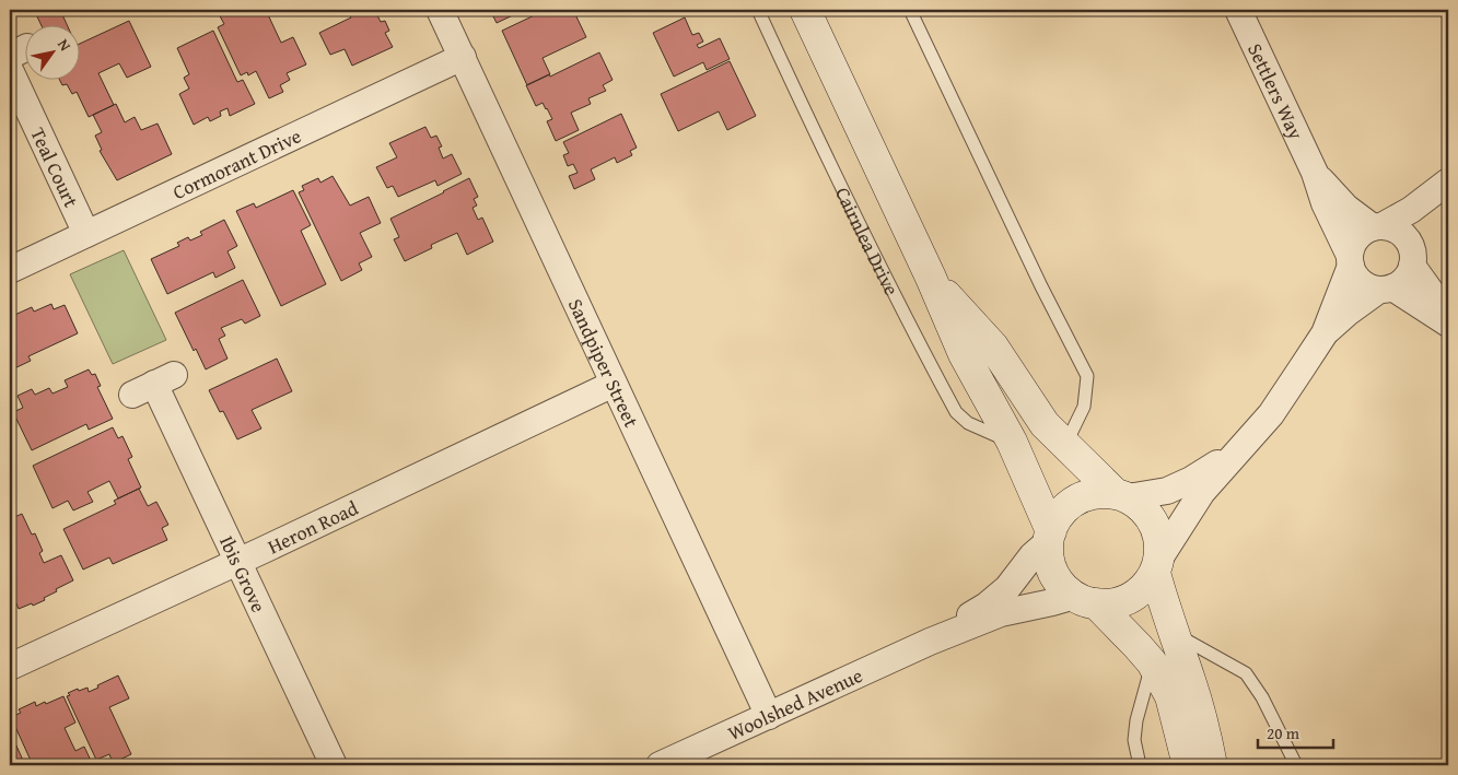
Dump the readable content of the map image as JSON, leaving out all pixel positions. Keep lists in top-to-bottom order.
{
  "streets": {
    "street": [
      "Settlers Way",
      "Cormorant Drive",
      "Teal Court",
      "Sandpiper Street",
      "Heron Road",
      "Ibis Grove",
      "Woolshed Avenue"
    ],
    "lane": ["Cairnlea Drive"]
  },
  "crossings": [
    ["Cormorant Drive", "Teal Court"],
    ["Cormorant Drive", "Sandpiper Street"],
    ["Sandpiper Street", "Heron Road"],
    ["Sandpiper Street", "Woolshed Avenue"],
    ["Heron Road", "Ibis Grove"]
  ],
  "scale_bar": "20 m",
  "north": "top right"
}
